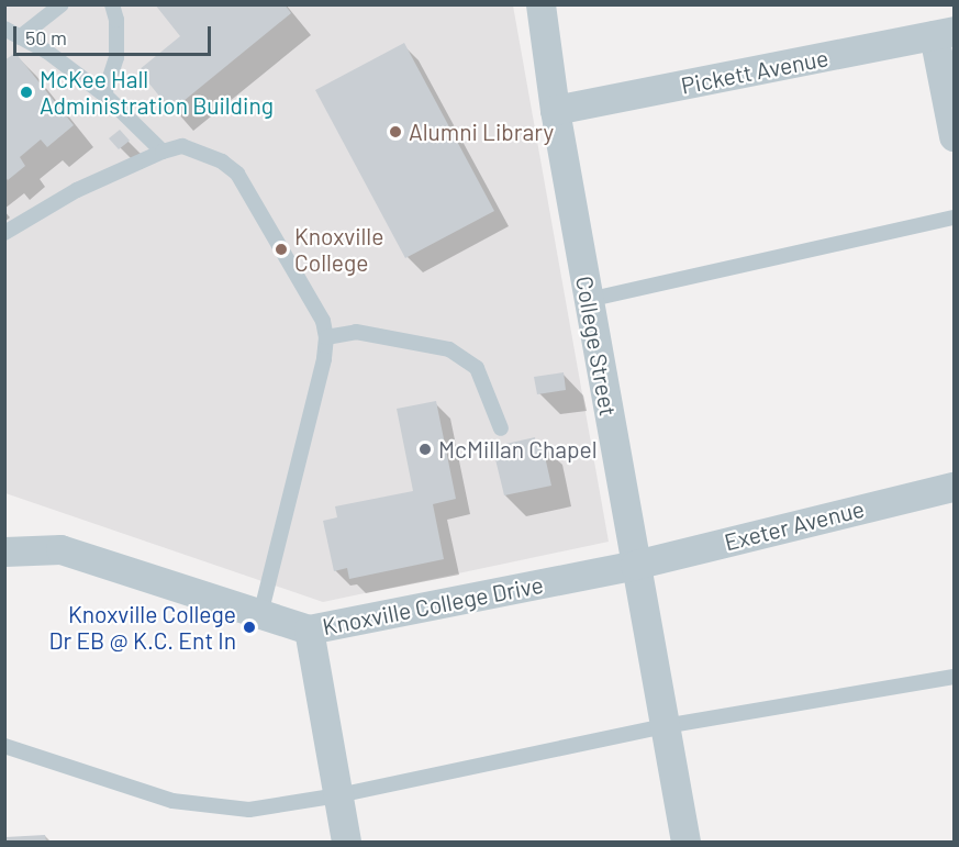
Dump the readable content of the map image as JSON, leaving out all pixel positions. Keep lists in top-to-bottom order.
{
  "streets": {
    "street": [
      "Pickett Avenue",
      "College Street",
      "Exeter Avenue",
      "Knoxville College Drive"
    ]
  },
  "crossings": [
    ["Pickett Avenue", "College Street"],
    ["College Street", "Exeter Avenue"],
    ["College Street", "Knoxville College Drive"],
    ["Exeter Avenue", "Knoxville College Drive"]
  ],
  "places": [
    "McKee Hall Administration Building",
    "Alumni Library",
    "Knoxville College",
    "McMillan Chapel",
    "Knoxville College Dr EB @ K.C. Ent In"
  ],
  "scale_bar": "50 m"
}
